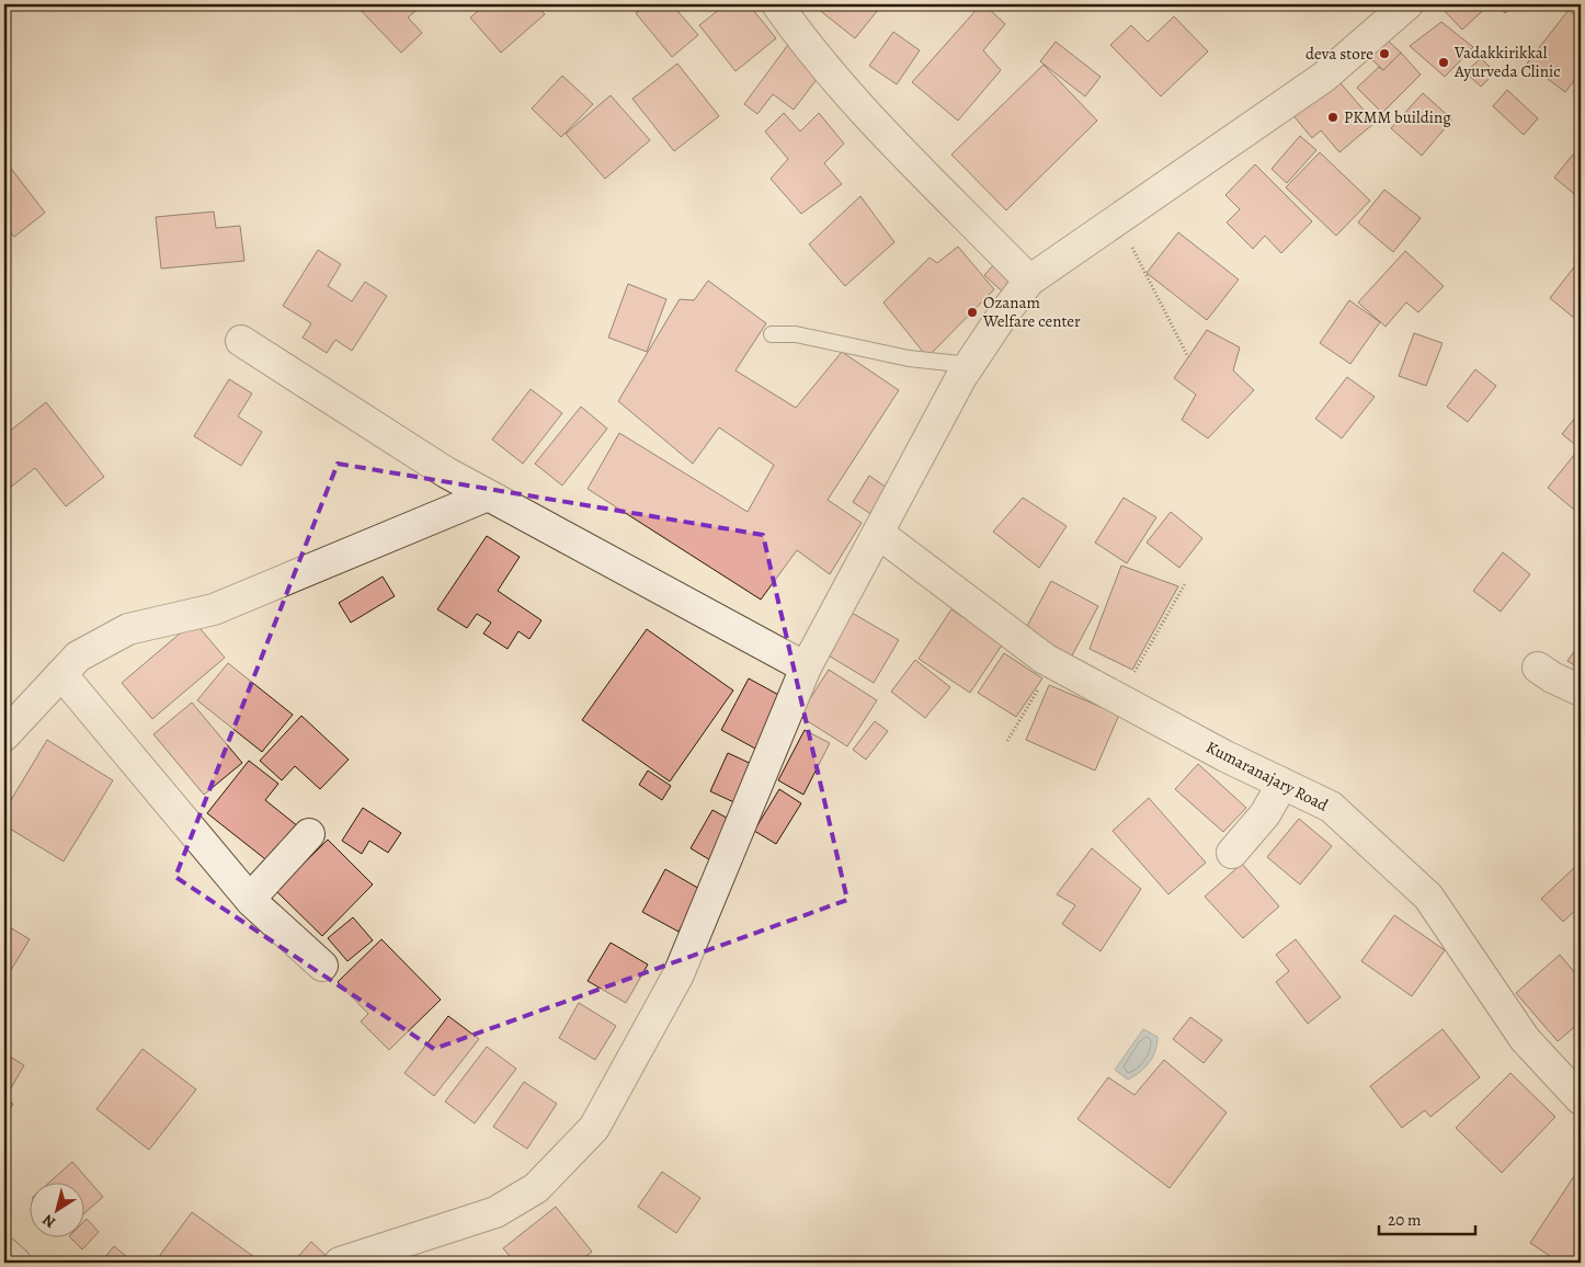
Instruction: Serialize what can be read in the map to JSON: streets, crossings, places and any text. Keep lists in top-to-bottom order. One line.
{"streets":{"street":["Kumaranajary Road"]},"places":["deva store","Vadakkirikkal Ayurveda Clinic","PKMM building","Ozanam Welfare center"],"scale_bar":"20 m","north":"bottom left"}
